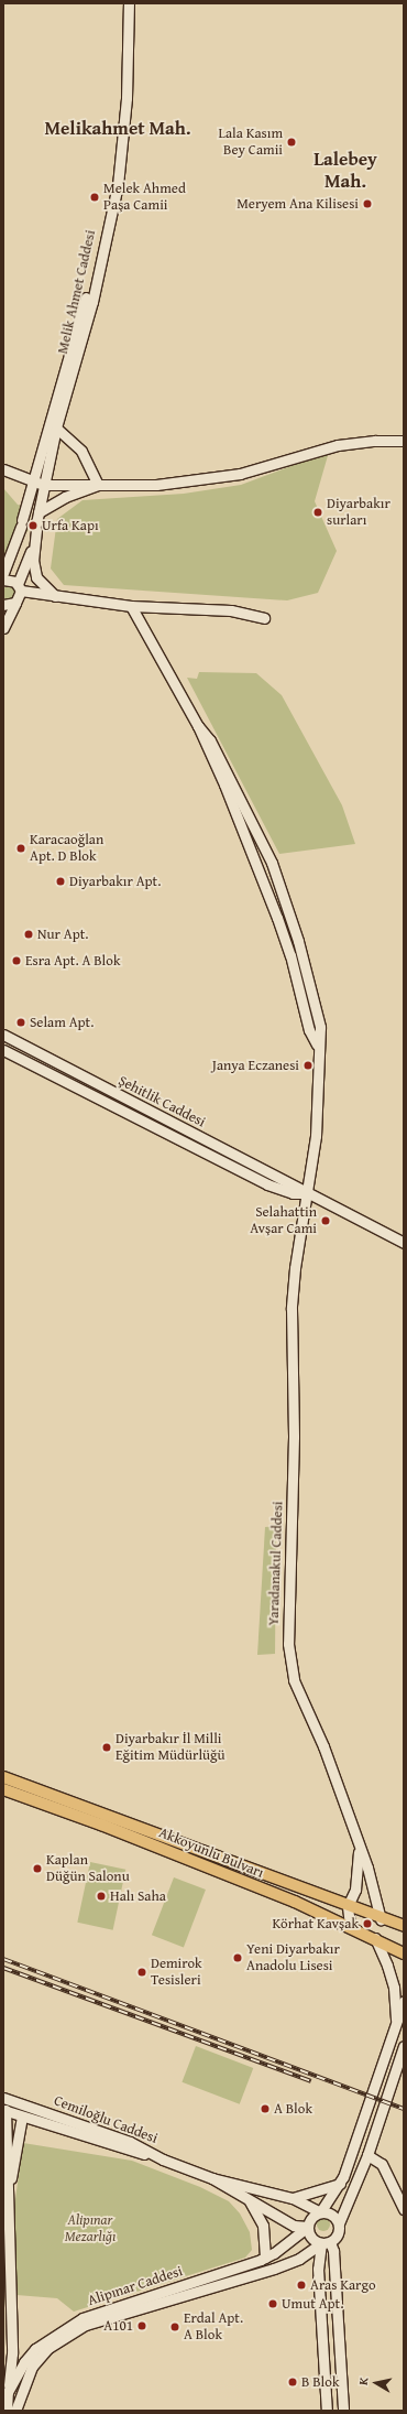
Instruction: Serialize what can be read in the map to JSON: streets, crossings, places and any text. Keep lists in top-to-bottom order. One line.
{"streets":{"main road":["Akkoyunlu Bulvarı"],"street":["Melik Ahmet Caddesi","Şehitlik Caddesi","Yaradanakul Caddesi","Cemiloğlu Caddesi","Alipınar Caddesi"]},"crossings":[["Şehitlik Caddesi","Yaradanakul Caddesi"],["Yaradanakul Caddesi","Akkoyunlu Bulvarı"]],"districts":["Melikahmet Mah.","Lalebey Mah."],"parks":["Alipınar Mezarlığı"],"places":["Lala Kasım Bey Camii","Melek Ahmed Paşa Camii","Meryem Ana Kilisesi","Diyarbakır surları","Urfa Kapı","Karacaoğlan Apt. D Blok","Diyarbakır Apt.","Nur Apt.","Esra Apt. A Blok","Selam Apt.","Janya Eczanesi","Selahattin Avşar Cami","Diyarbakır İl Milli Eğitim Müdürlüğü","Kaplan Düğün Salonu","Halı Saha","Körhat Kavşak","Yeni Diyarbakır Anadolu Lisesi","Demirok Tesisleri","A Blok","Aras Kargo","Umut Apt.","A101","Erdal Apt. A Blok","B Blok"],"north":"left"}
